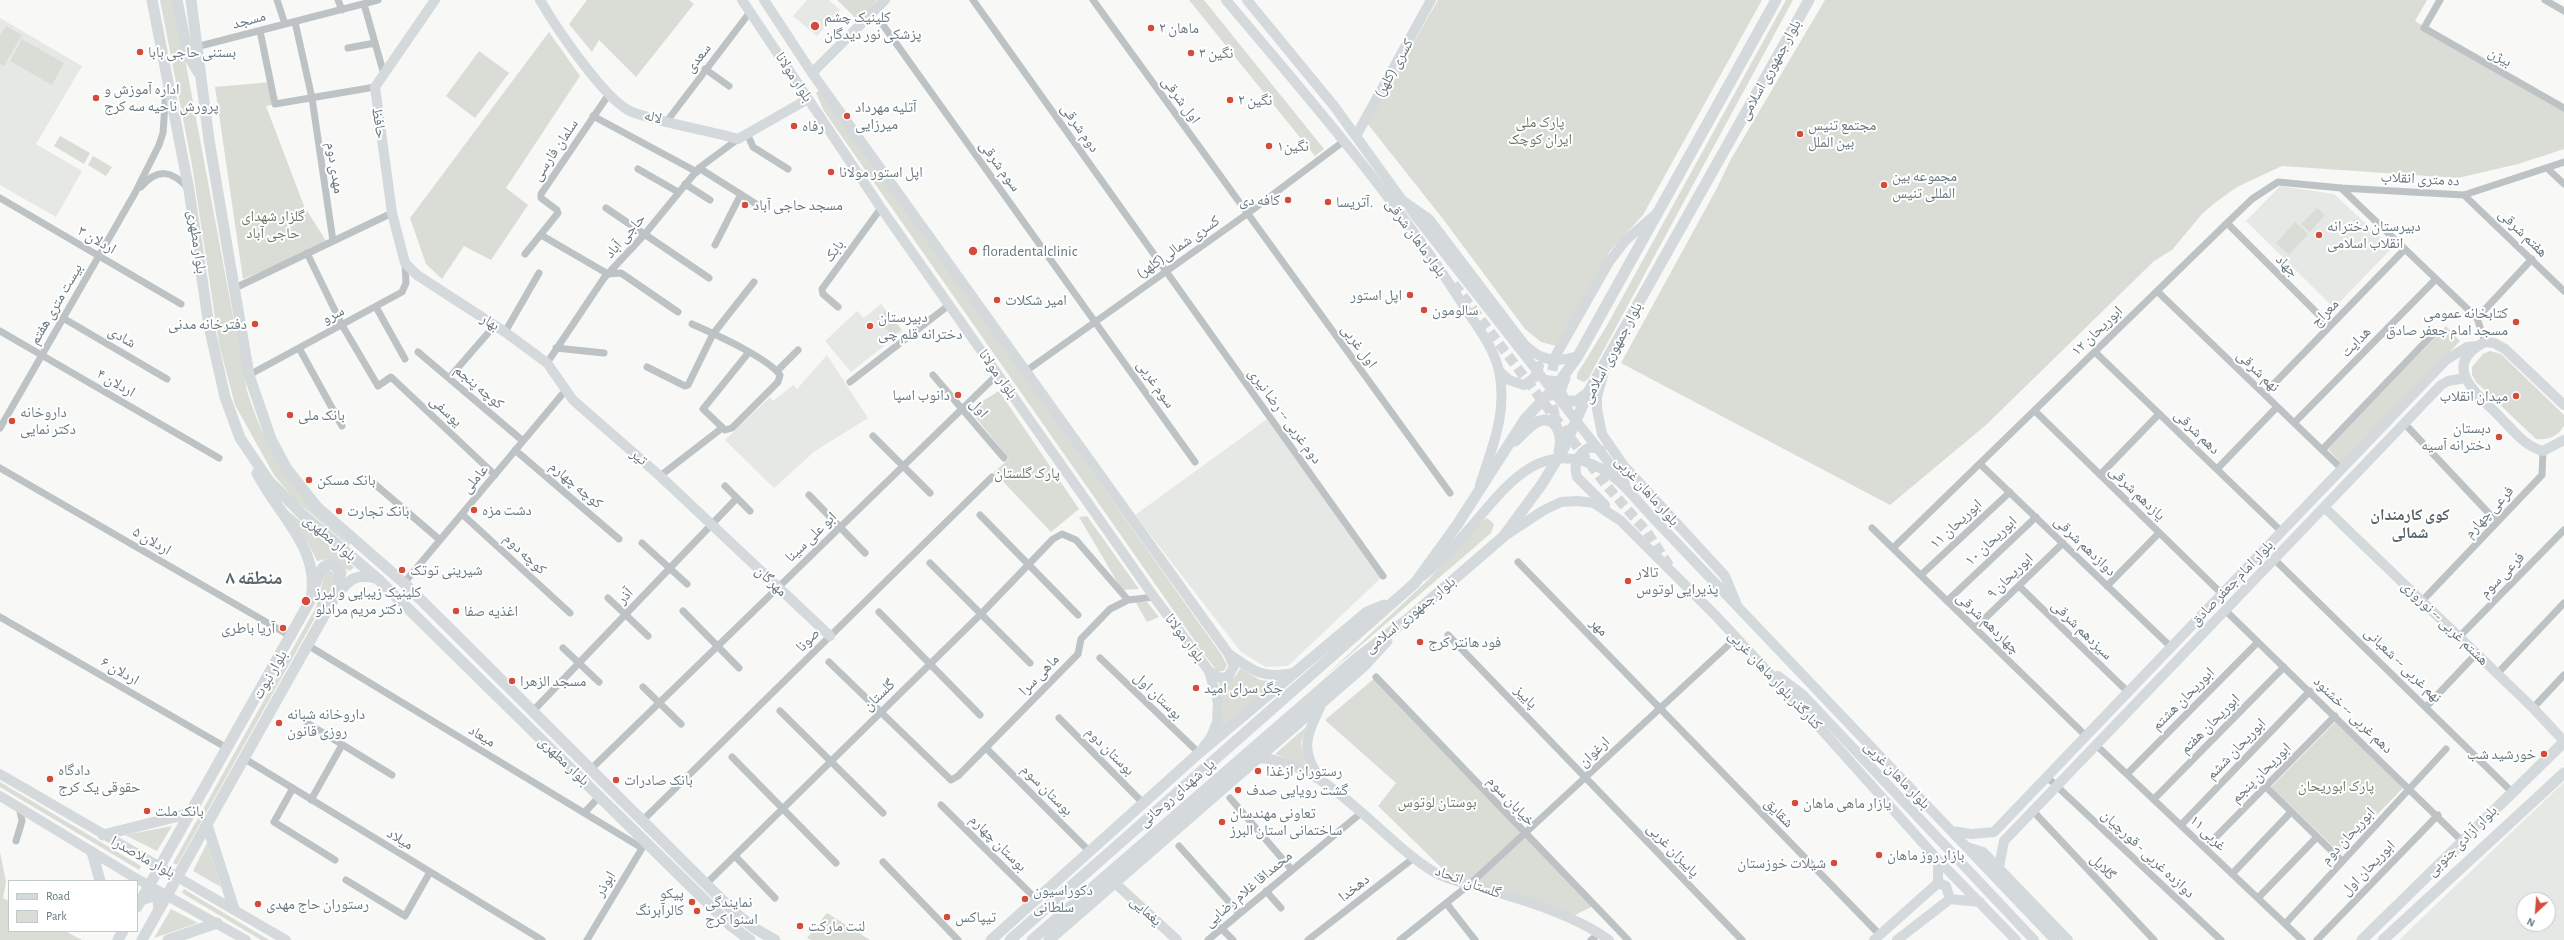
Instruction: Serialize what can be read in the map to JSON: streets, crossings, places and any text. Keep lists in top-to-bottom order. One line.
{"streets":{"main road":["کسری (کلهر)","بلوار جمهوری اسلامی","بلوار مولانا","لاله","حافظ","بلوار ماهان شرقی","بلوار مطهری","بهار","تیر","بلوار ماهان غربی","مهرگان","بلوار امام جعفر صادق","هشتم غربی -- نوروزی","بلوار نبوت","کنارگذر بلوار ماهان غربی","پل شهدای روحانی","بلوار آزادی جنوبی","بلوار ملاصدرا","گلستان اتحاد","یغمایی"],"street":["مسجد","بیژن","سعدی","اول شرقی","دوم شرقی","سلمان فارسی","سوم شرقی","مهدی دوم","ده متری انقلاب","هفتم شرقی","حاجی آباد","اردلان ۳","کسری شمالی(کلهر)","بابک","جهاد","بیست متری هفتم","معراج","سرو","ابوریحان ۱۲","شادی","هدایت","اول غربی","نهم شرقی","اردلان ۴","سوم غربی","کوچه پنجم","اول","یوسفی","دوم غربی -- رضا نیری","دهم شرقی","عاملی","کوچه چهارم","یازدهم شرقی","فرعی چهارم","ابوریحان ۱۱","ابو علی سینا","اردلان ۵","ابوریحان ۱۰","دوازدهم شرقی","کوچه دوم","فرعی سوم","ابوریحان ۹","آذر","چهاردهم شرقی","مهر","سیزدهم شرقی","صونا","نهم غربی -- شعبانی","اردلان ۶","ماهی سرا","گلستان","بوستان اول","پاییز","ابوریحان هشتم","دهم غربی -- خشنود","ابوریحان هفتم","میعاد","ابوریحان ششم","بوستان دوم","ارغوان","ابوریحان پنجم","بوستان سوم","خیابان سوم","شقایق","۱۱ غربی","ابوریحان دوم","میلاد","بوستان چهارم","پاییزان غربی","دوازده غربی - قورچیان","گلایل","ابوریحان اول","ابوذر","دهخدا","محمداقا غلام رضایی"]},"crossings":[["مسجد","مهدی دوم"],["مسجد","بلوار مطهری"],["سعدی","بلوار مولانا"],["سعدی","لاله"],["کسری (کلهر)","بلوار ماهان شرقی"],["بلوار جمهوری اسلامی","بلوار ماهان شرقی"],["بلوار جمهوری اسلامی","بلوار ماهان غربی"],["بلوار جمهوری اسلامی","کنارگذر بلوار ماهان غربی"],["بلوار جمهوری اسلامی","پل شهدای روحانی"],["بلوار مولانا","کسری شمالی(کلهر)"],["بلوار مولانا","بابک"],["بلوار مولانا","ابو علی سینا"],["بلوار مولانا","ماهی سرا"],["بلوار مولانا","بوستان اول"],["اول شرقی","کسری شمالی(کلهر)"],["اول شرقی","اول غربی"],["لاله","سلمان فارسی"],["لاله","حاجی آباد"],["حافظ","سرو"],["حافظ","بهار"],["دوم شرقی","کسری شمالی(کلهر)"],["دوم شرقی","دوم غربی -- رضا نیری"],["سوم شرقی","کسری شمالی(کلهر)"],["سوم شرقی","سوم غربی"],["ده متری انقلاب","هفتم شرقی"],["ده متری انقلاب","ابوریحان ۱۲"],["حاجی آباد","بهار"],["بلوار ماهان شرقی","کسری شمالی(کلهر)"],["اردلان ۳","بیست متری هفتم"],["بلوار مطهری","سرو"],["بلوار مطهری","عاملی"],["بلوار مطهری","ابو علی سینا"],["بلوار مطهری","آذر"],["بلوار مطهری","صونا"],["بلوار مطهری","بلوار نبوت"],["بلوار مطهری","گلستان"],["بلوار مطهری","میعاد"],["بلوار مطهری","ابوذر"],["کسری شمالی(کلهر)","اول غربی"],["کسری شمالی(کلهر)","سوم غربی"],["کسری شمالی(کلهر)","دوم غربی -- رضا نیری"],["جهاد","معراج"],["جهاد","ابوریحان ۱۲"],["بیست متری هفتم","شادی"],["بیست متری هفتم","اردلان ۴"],["معراج","نهم شرقی"],["سرو","بهار"],["سرو","یوسفی"],["بهار","تیر"],["بهار","عاملی"],["ابوریحان ۱۲","نهم شرقی"],["ابوریحان ۱۲","دهم شرقی"],["ابوریحان ۱۲","یازدهم شرقی"],["ابوریحان ۱۲","دوازدهم شرقی"],["ابوریحان ۱۲","چهاردهم شرقی"],["هدایت","نهم شرقی"],["نهم شرقی","بلوار امام جعفر صادق"],["کوچه پنجم","عاملی"],["اول","ابو علی سینا"],["یوسفی","عاملی"],["دهم شرقی","بلوار امام جعفر صادق"],["تیر","عاملی"],["تیر","مهرگان"],["تیر","آذر"],["عاملی","کوچه چهارم"],["عاملی","کوچه دوم"],["بلوار ماهان غربی","بلوار امام جعفر صادق"],["بلوار ماهان غربی","کنارگذر بلوار ماهان غربی"],["یازدهم شرقی","بلوار امام جعفر صادق"],["فرعی چهارم","هشتم غربی -- نوروزی"],["ابوریحان ۱۱","دوازدهم شرقی"],["ابوریحان ۱۱","چهاردهم شرقی"],["ابو علی سینا","مهرگان"],["اردلان ۵","بلوار نبوت"],["ابوریحان ۱۰","دوازدهم شرقی"],["ابوریحان ۱۰","چهاردهم شرقی"],["دوازدهم شرقی","ابوریحان ۹"],["دوازدهم شرقی","بلوار امام جعفر صادق"],["فرعی سوم","هشتم غربی -- نوروزی"],["ابوریحان ۹","چهاردهم شرقی"],["ابوریحان ۹","سیزدهم شرقی"],["مهرگان","آذر"],["مهرگان","صونا"],["بلوار امام جعفر صادق","چهاردهم شرقی"],["بلوار امام جعفر صادق","هشتم غربی -- نوروزی"],["بلوار امام جعفر صادق","سیزدهم شرقی"],["بلوار امام جعفر صادق","نهم غربی -- شعبانی"],["بلوار امام جعفر صادق","دهم غربی -- خشنود"],["بلوار امام جعفر صادق","۱۱ غربی"],["بلوار امام جعفر صادق","دوازده غربی - قورچیان"],["بلوار امام جعفر صادق","گلایل"],["هشتم غربی -- نوروزی","بلوار آزادی جنوبی"],["مهر","ارغوان"],["مهر","شقایق"],["نهم غربی -- شعبانی","بلوار آزادی جنوبی"],["اردلان ۶","بلوار نبوت"],["بلوار نبوت","میعاد"],["بلوار نبوت","میلاد"],["بلوار نبوت","بلوار ملاصدرا"],["ماهی سرا","گلستان"],["ماهی سرا","بوستان سوم"],["کنارگذر بلوار ماهان غربی","ارغوان"],["پاییز","ارغوان"],["پاییز","پاییزان غربی"],["ابوریحان هشتم","دهم غربی -- خشنود"],["ابوریحان هشتم","۱۱ غربی"],["دهم غربی -- خشنود","ابوریحان هفتم"],["دهم غربی -- خشنود","ابوریحان ششم"],["دهم غربی -- خشنود","ابوریحان پنجم"],["دهم غربی -- خشنود","ابوریحان دوم"],["دهم غربی -- خشنود","بلوار آزادی جنوبی"],["دهم غربی -- خشنود","ابوریحان اول"],["ابوریحان هفتم","۱۱ غربی"],["میعاد","ابوذر"],["ابوریحان ششم","۱۱ غربی"],["ارغوان","خیابان سوم"],["ارغوان","شقایق"],["ارغوان","پاییزان غربی"],["ارغوان","گلستان اتحاد"],["ابوریحان پنجم","۱۱ غربی"],["۱۱ غربی","ابوریحان دوم"],["گلستان اتحاد","دهخدا"],["گلستان اتحاد","محمداقا غلام رضایی"]],"districts":["کوی کارمندان شمالی","منطقه ۸"],"parks":["پارک ملی ایران کوچک","گلزار شهدای حاجی آباد","پارک گلستان","پارک ابوریحان","بوستان لوتوس"],"places":["کلینیک چشم پزشکی نور دیدگان","ماهان ۲","بستنی حاجی بابا","نگین ۳","اداره آموزش و پرورش ناحیه سه کرج","نگین ۲","آتلیه مهرداد میرزایی","رفاه","مجتمع تنیس بین الملل","نگین۱","اپل استور مولانا","مجموعه بین المللی تنیس","کافه دی","آتریسا.","مسجد حاجی آباد","دبیرستان دخترانه انقلاب اسلامی","floradentalclinic","اپل استور","امیر شکلات","سالومون","کتابخانه عمومی مسجد امام جعفر صادق","دفترخانه مدنی","دبیرستان دخترانه قلم چی","دانوب اسپا","میدان انقلاب","بانک ملی","داروخانه دکتر نمایی","دبستان دخترانه آسیه","بانک مسکن","دشت مزه","بانک تجارت","شیرینی توتک","تالار پذیرایی لوتوس","کلینیک زیبایی و لیرز دکتر مریم مرادلو","اغذیه صفا","آریا باطری","فود هانتر کرج","مسجد الزهرا","جگر سرای امید","داروخانه شبانه روزی قانون","خورشید شب","رستوران ازغذا","دادگاه حقوقی یک کرج","بانک صادرات","گشت رویایی صدف","یازار ماهی ماهان","بانک ملت","تعاونی مهندسان ساختمانی استان البرز","بازار روز ماهان","شیلات خوزستان","دکوراسیون سلطانی","پیکو کالرآبرنگ","رستوران حاج مهدی","نمایندگی اسنوا کرج","تیپاکس","لنت مارکت"],"legend":["Road","Park"],"north":"bottom left"}
